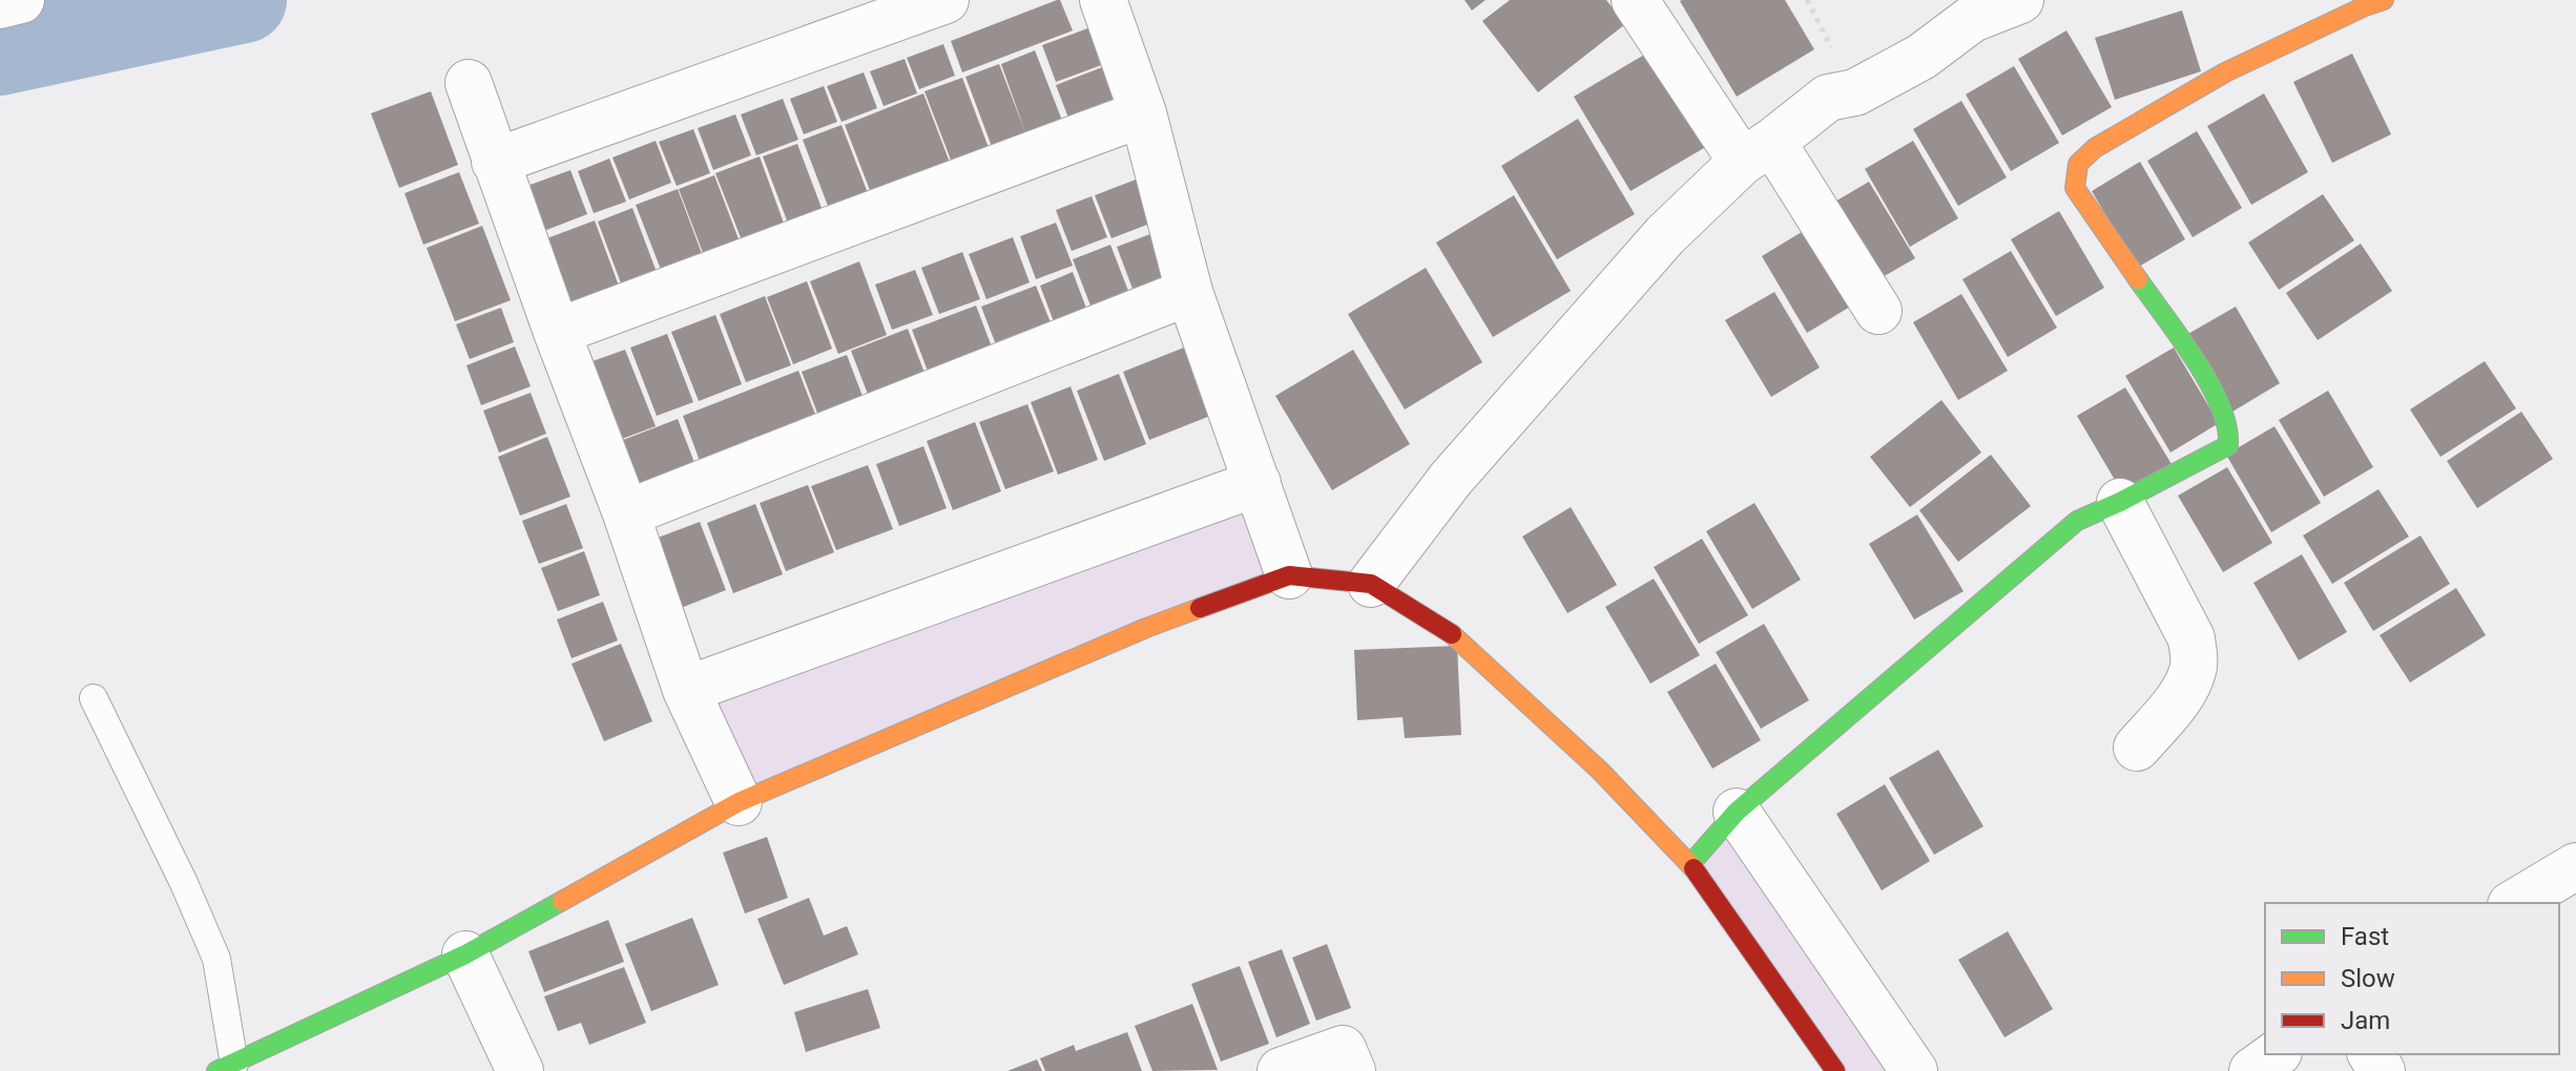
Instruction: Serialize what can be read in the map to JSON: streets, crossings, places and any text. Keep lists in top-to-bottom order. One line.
{"legend":["Fast","Slow","Jam"]}
